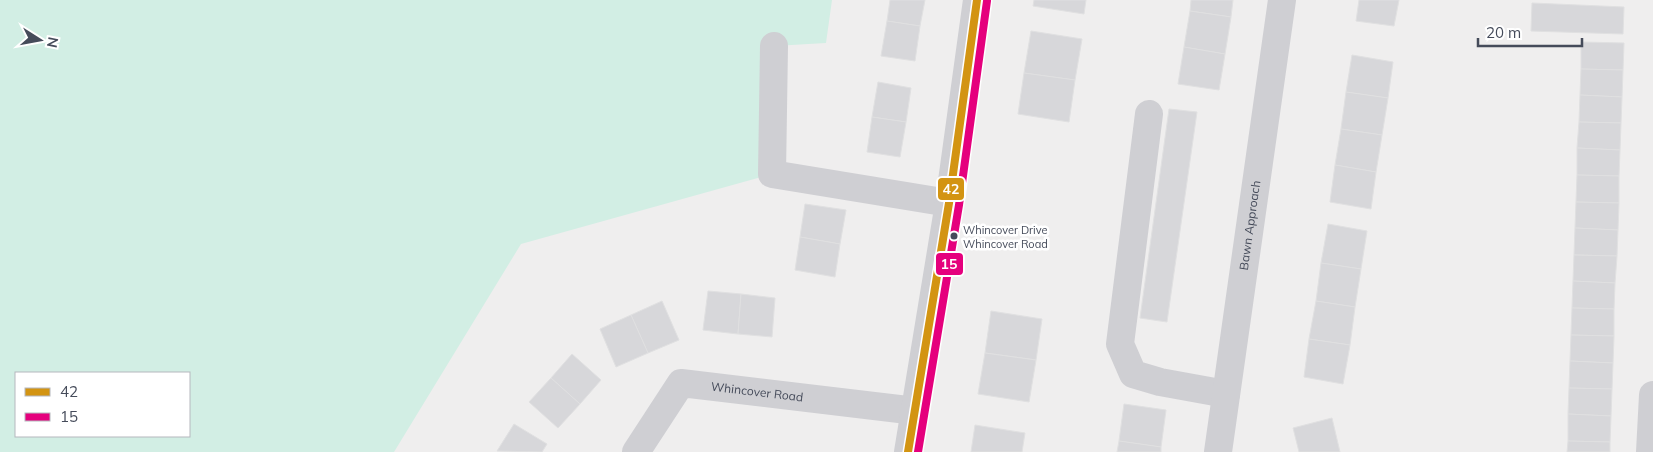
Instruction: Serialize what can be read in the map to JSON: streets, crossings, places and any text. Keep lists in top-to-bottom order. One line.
{"streets":{"street":["Bawn Approach","Whincover Road"]},"places":["Whincover Drive Whincover Road"],"lines":["transit line 42","transit line 15"],"legend":["42","15"],"scale_bar":"20 m","north":"right"}
